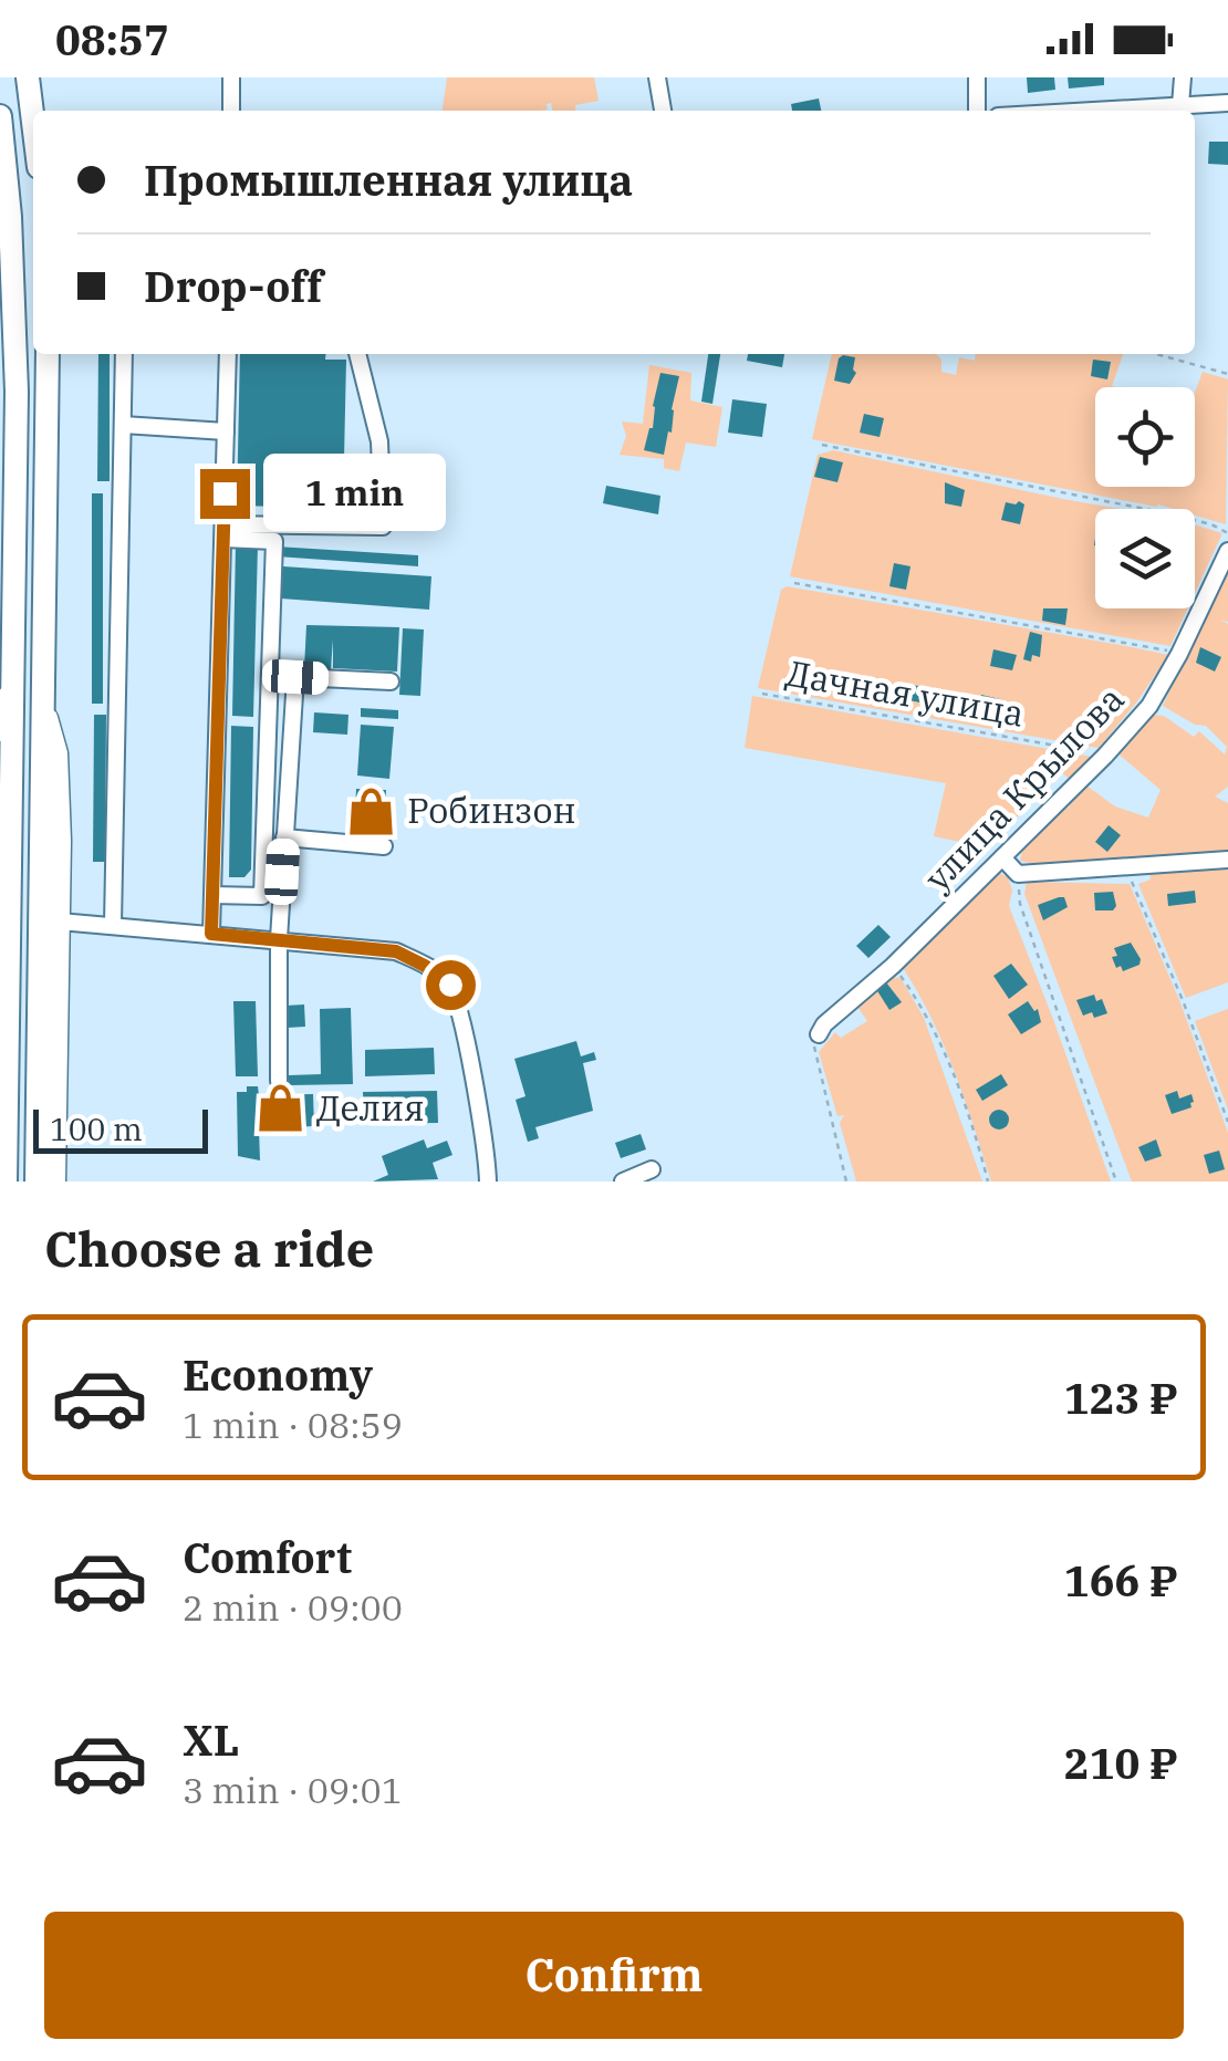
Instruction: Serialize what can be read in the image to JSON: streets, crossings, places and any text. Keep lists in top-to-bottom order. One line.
{"streets":{"street":["улица Крылова"],"path":["Дачная улица"]},"crossings":[["Дачная улица","улица Крылова"]],"places":{"shop":["Робинзон","Делия"]},"scale_bar":"100 m","page":{"status":"08:57","banner":["Промышленная улица","Drop-off"],"bubble":"1 min","scale":"100 m","heading":"Choose a ride","list":[{"name":"Economy","note":"1 min · 08:59","value":"123 ₽"},{"name":"Comfort","note":"2 min · 09:00","value":"166 ₽"},{"name":"XL","note":"3 min · 09:01","value":"210 ₽"}],"buttons":"Confirm"}}
